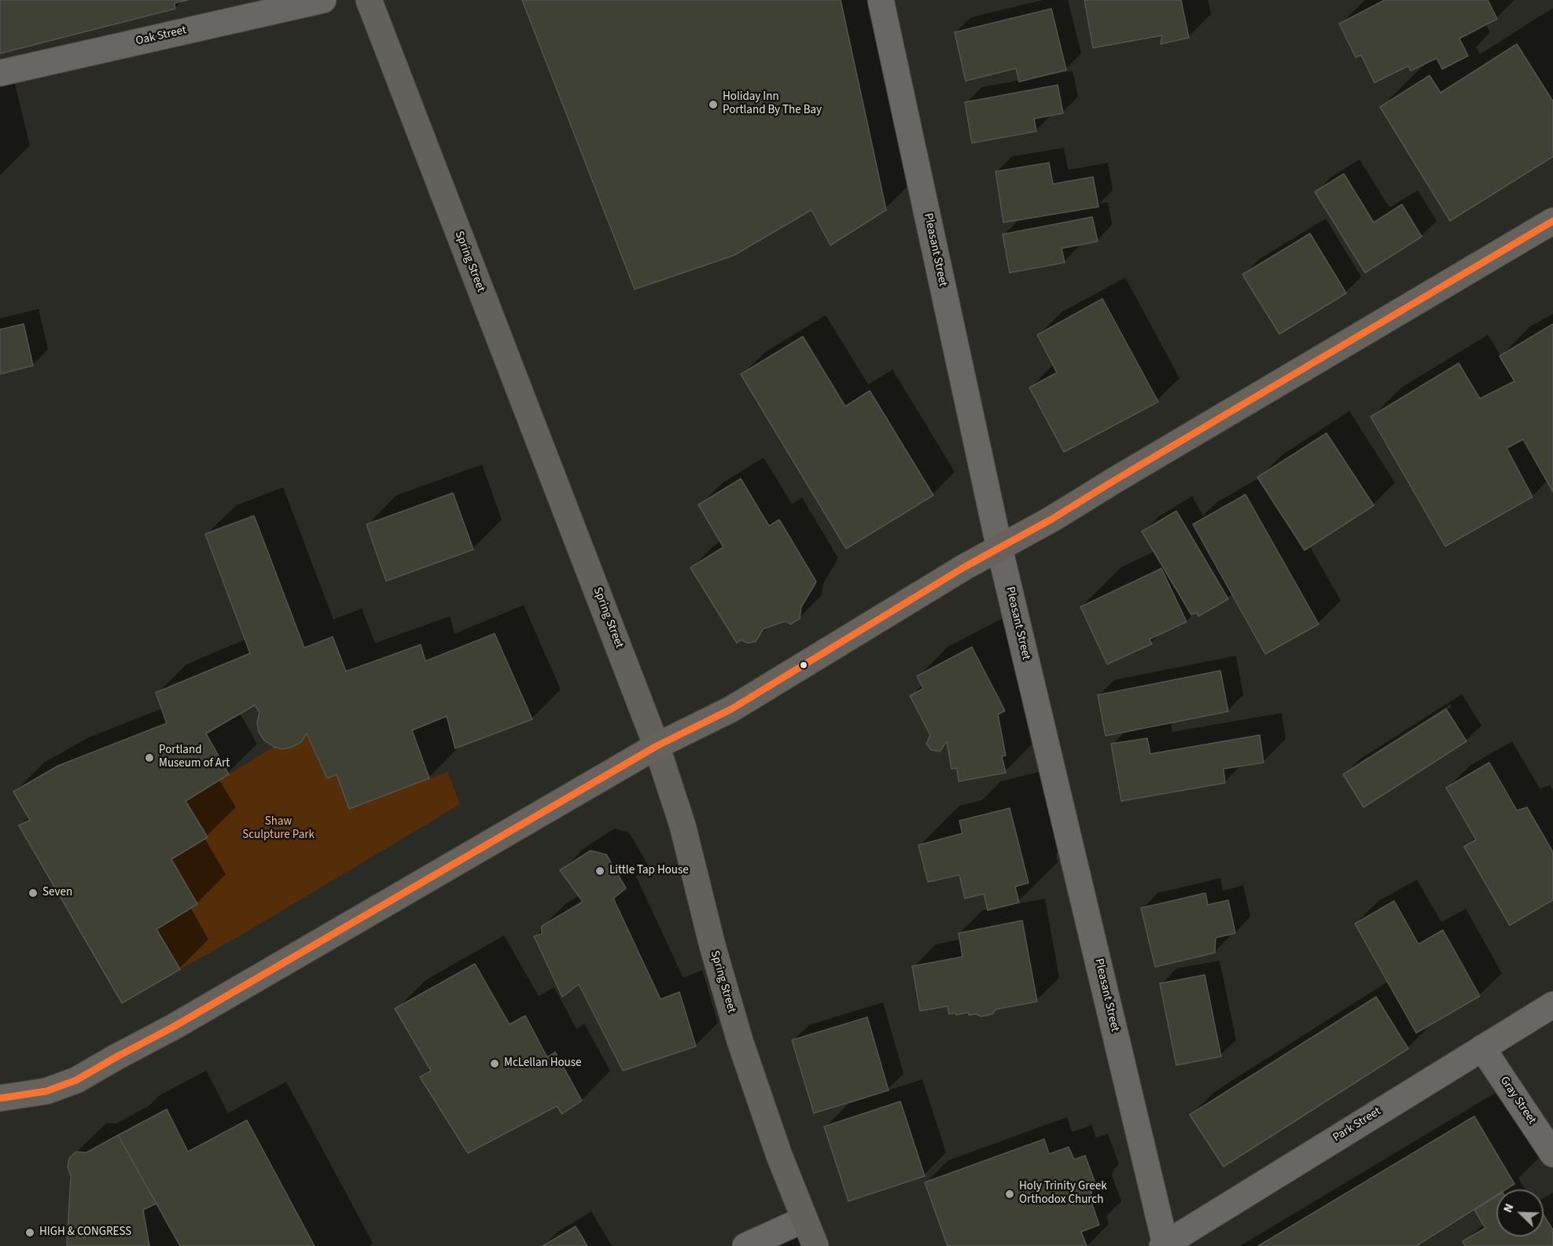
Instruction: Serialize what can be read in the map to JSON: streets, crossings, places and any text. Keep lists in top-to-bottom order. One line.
{"streets":{"street":["Oak Street","Pleasant Street","Spring Street","Gray Street","Park Street"]},"crossings":[["Pleasant Street","Park Street"],["Gray Street","Park Street"]],"parks":["Shaw Sculpture Park"],"places":["Holiday Inn Portland By The Bay","Portland Museum of Art","Little Tap House","Seven","McLellan House","Holy Trinity Greek Orthodox Church","HIGH & CONGRESS"],"north":"top left"}
